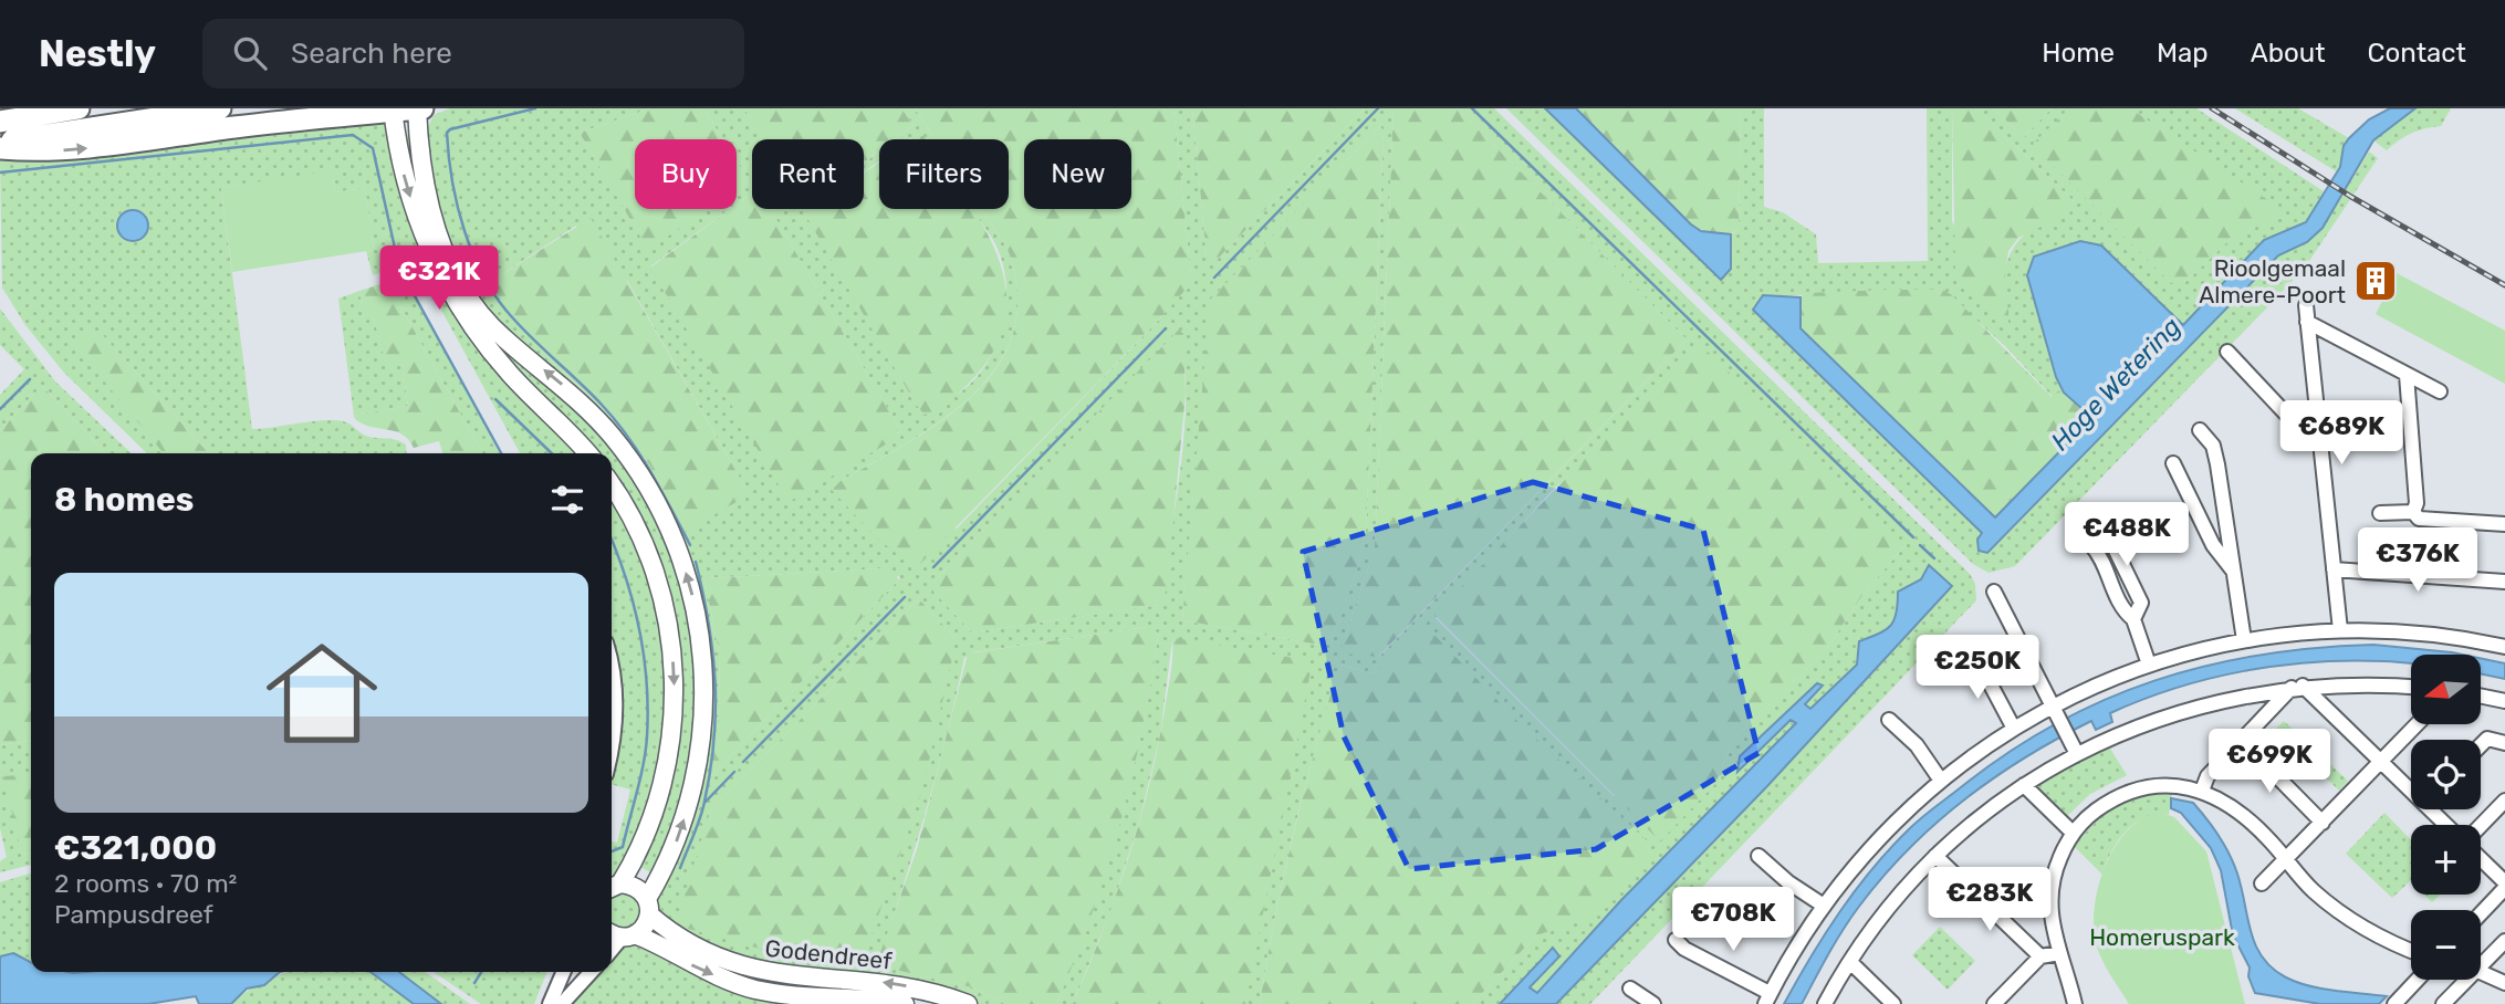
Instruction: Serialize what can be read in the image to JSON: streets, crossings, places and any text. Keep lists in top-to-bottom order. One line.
{"streets":{"main road":["Godendreef"]},"water":["Hoge Wetering"],"parks":["Homeruspark"],"places":{"building":["Rioolgemaal Almere-Poort"]},"north":"left","page":{"header":"Nestly","search":"Search here","nav":["Home","Map","About","Contact"],"chip":["Buy","Rent","Filters","New"],"price":["€321K","€689K","€488K","€376K","€250K","€699K","€283K","€708K"],"heading":"8 homes","list":[{"name":"€321,000","note":"2 rooms · 70 m² · Pampusdreef"}],"map_buttons":["+","−"]}}
